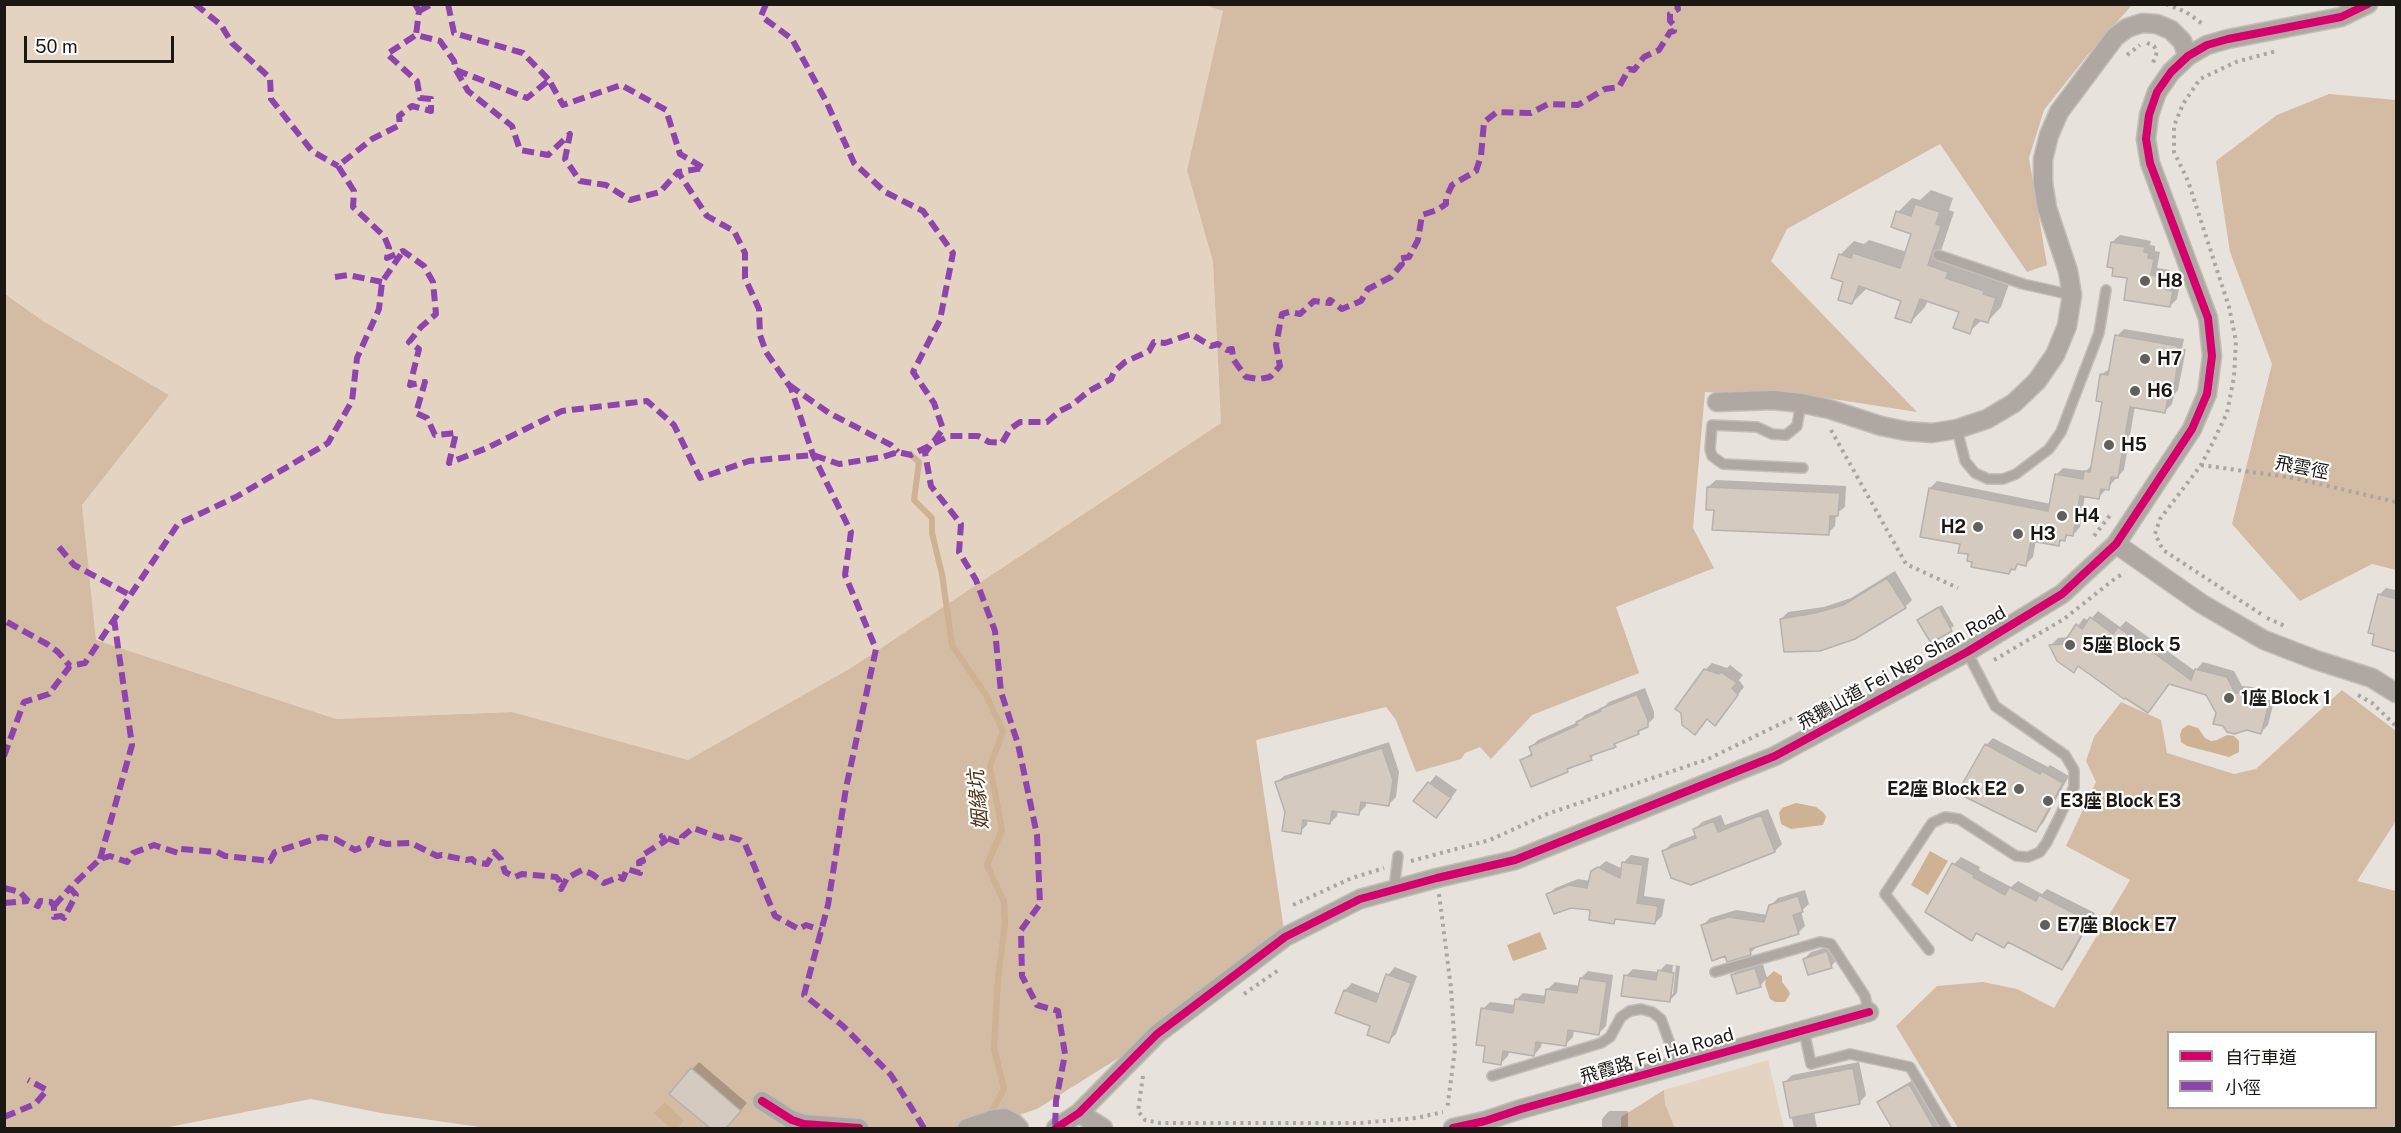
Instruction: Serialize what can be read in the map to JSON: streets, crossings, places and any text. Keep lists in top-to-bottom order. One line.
{"streets":{"street":["飛鵝山道 Fei Ngo Shan Road","飛霞路 Fei Ha Road"],"path":["飛雲徑"]},"water":["姻緣坑"],"places":["H8","H7","H6","H5","H4","H2","H3","5座 Block 5","1座 Block 1","E2座 Block E2","E3座 Block E3","E7座 Block E7"],"legend":["自行車道","小徑"],"scale_bar":"50 m"}
